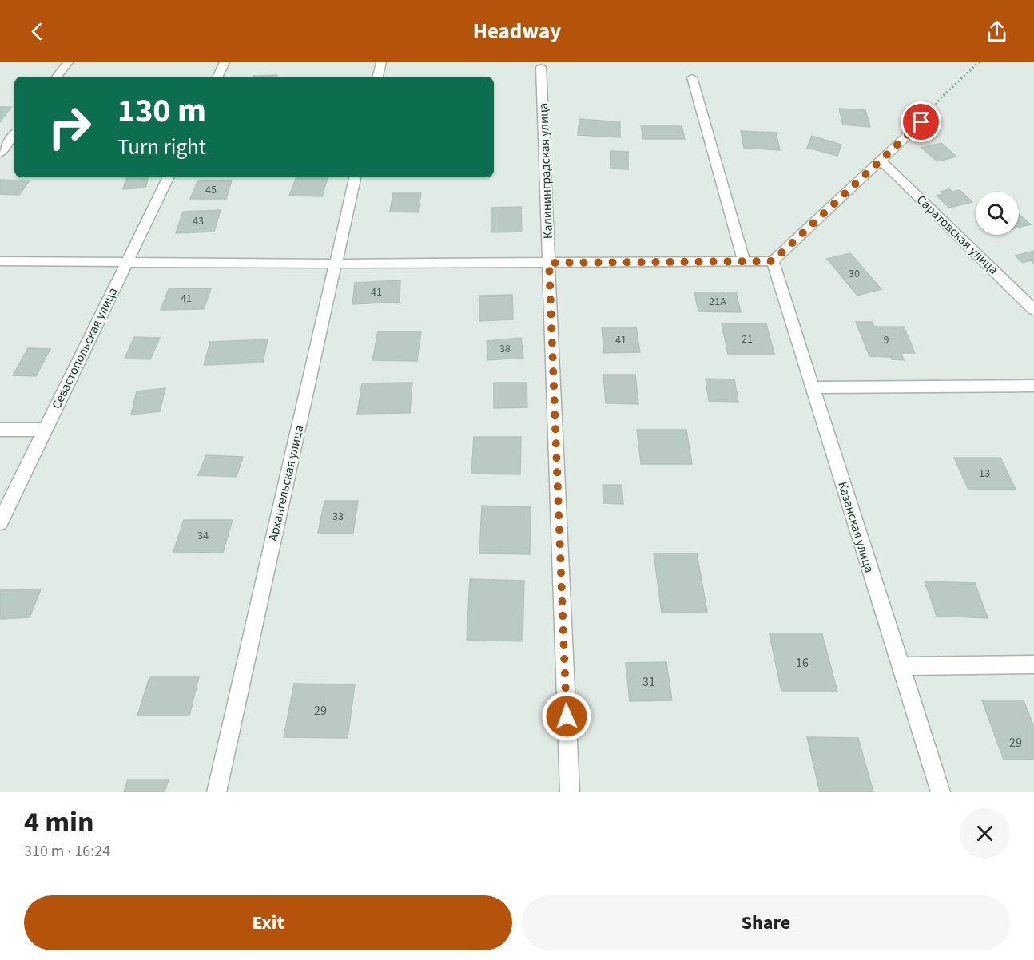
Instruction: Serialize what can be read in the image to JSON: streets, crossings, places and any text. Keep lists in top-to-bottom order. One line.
{"streets":{"street":["Калининградская улица","Саратовская улица","Севастопольская улица","Архангельская улица","Казанская улица"]},"house_numbers":["45","43","30","41","41","21А","21","41","9","38","13","33","34","16","31","29","29"],"page":{"header":"Headway","turn":["130 m","Turn right"],"heading":["4 min","310 m · 16:24"],"buttons":["Exit","Share"]}}
